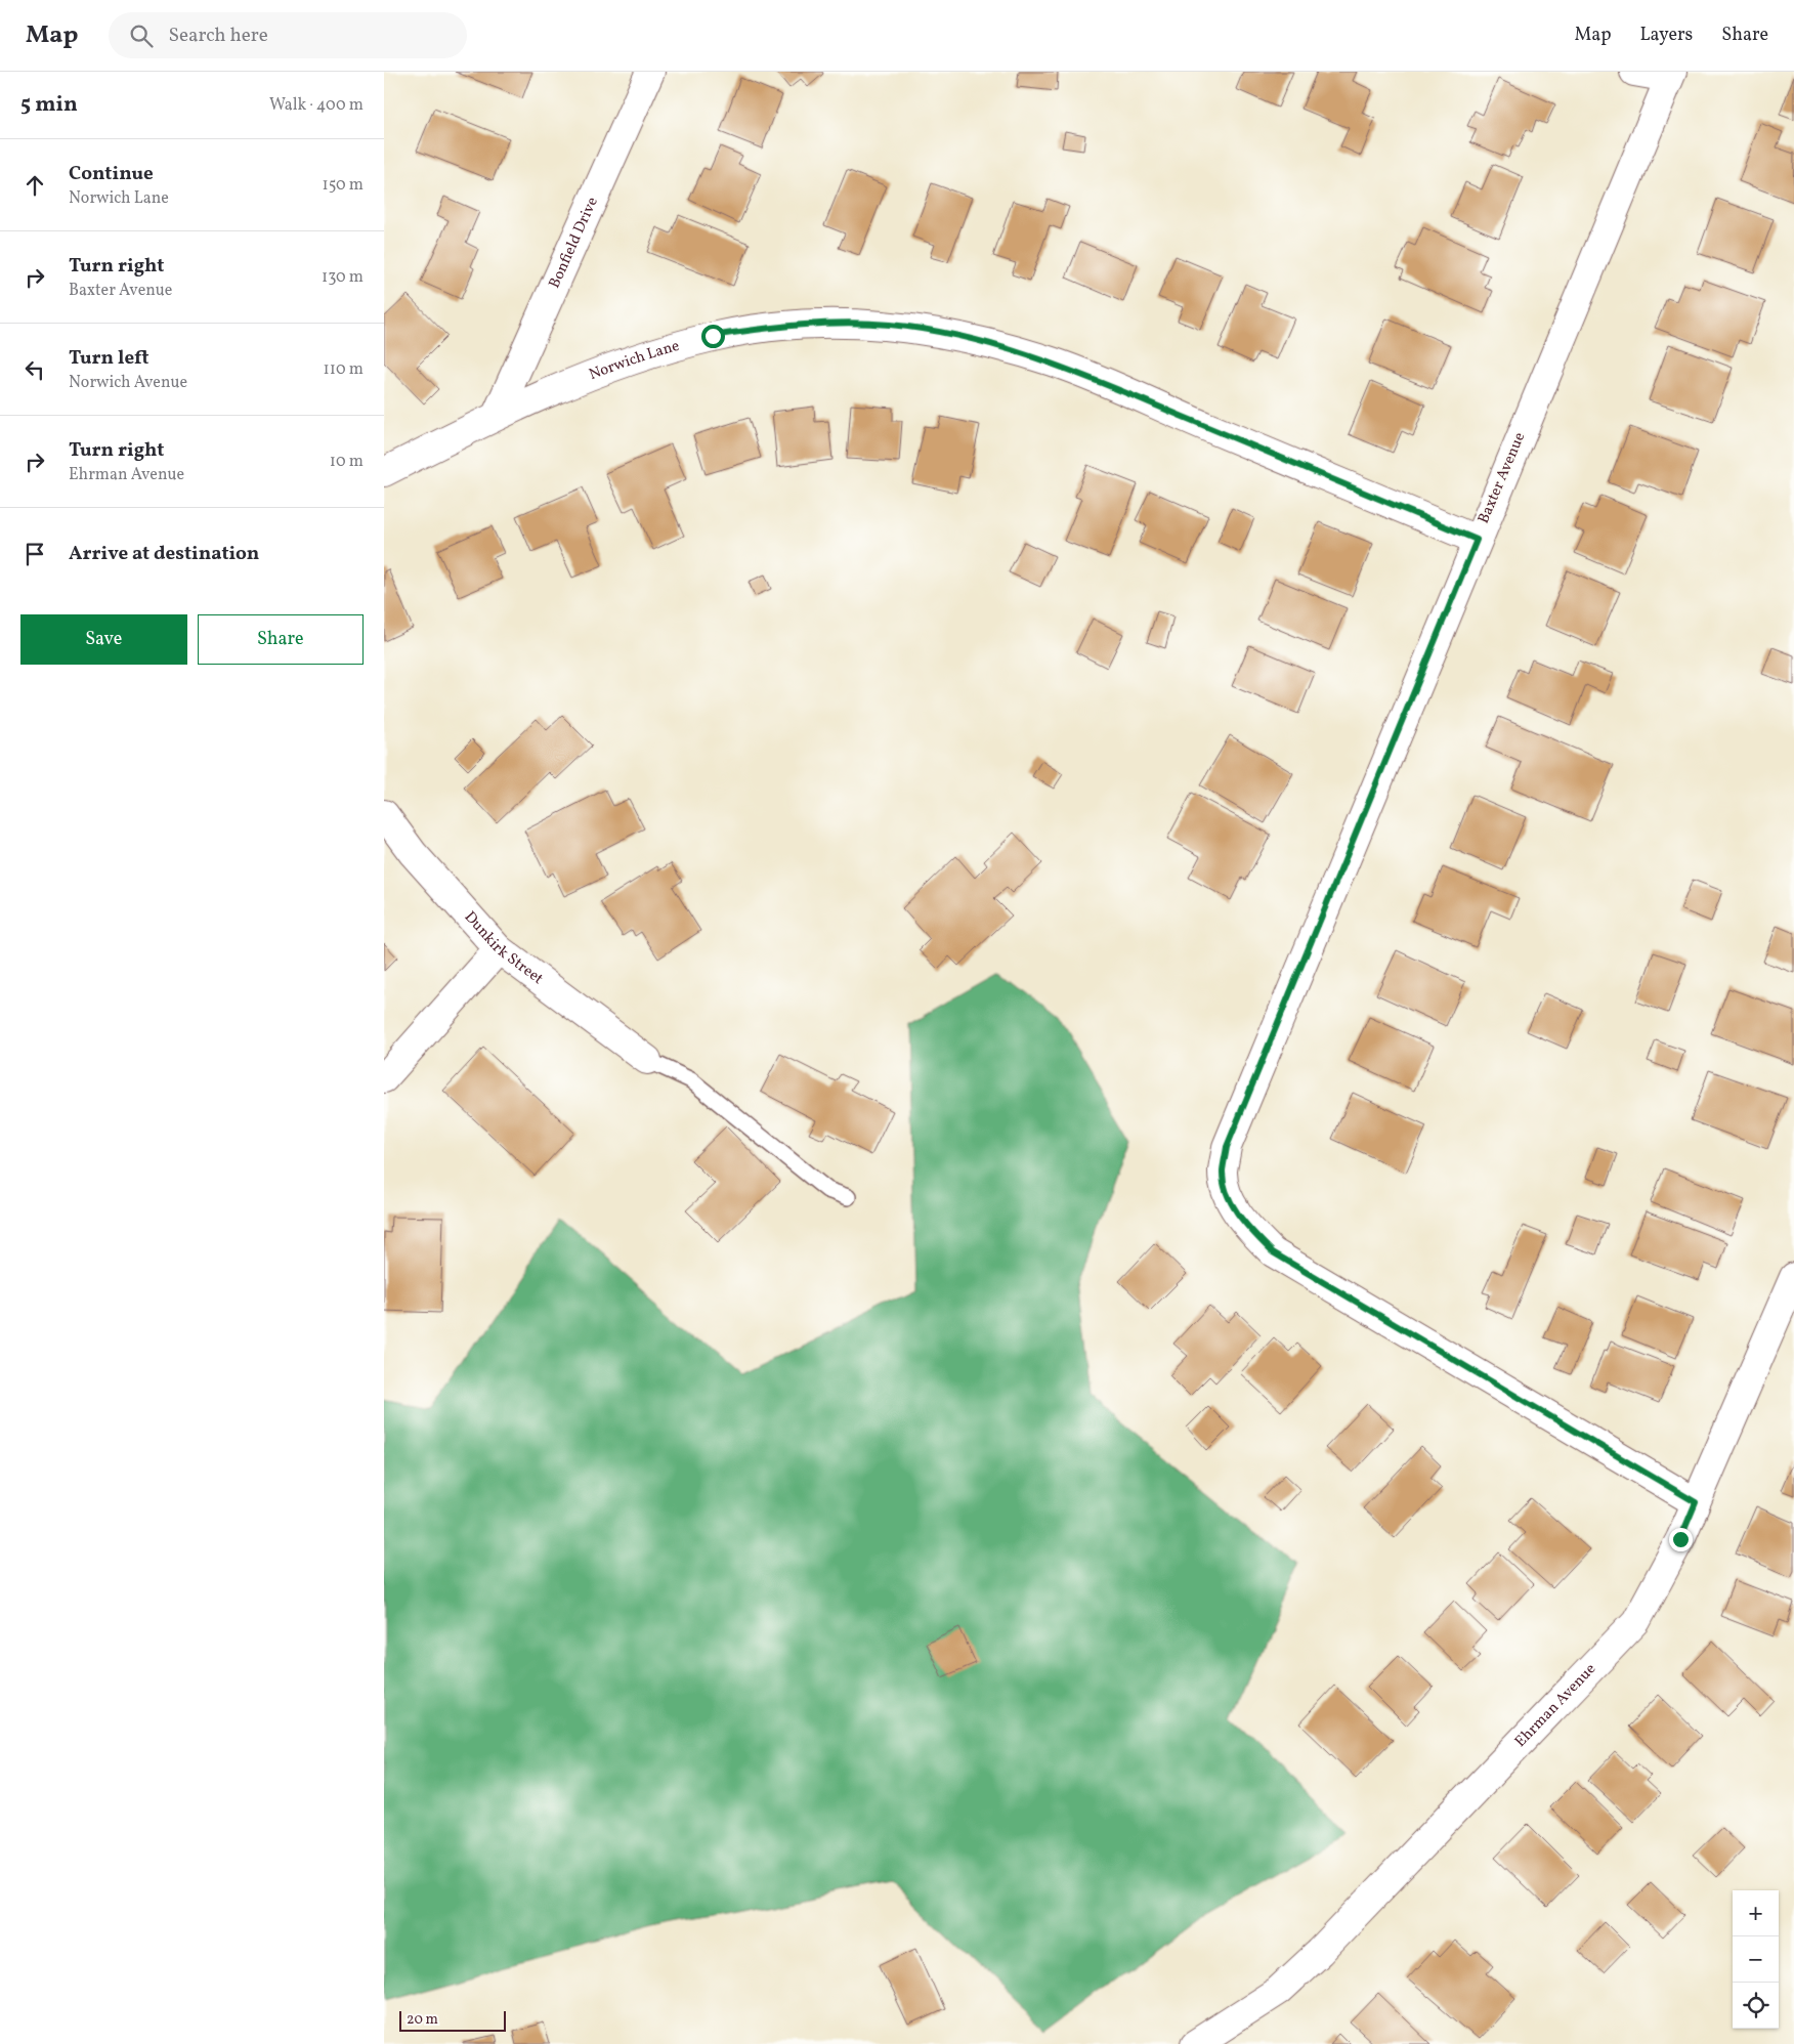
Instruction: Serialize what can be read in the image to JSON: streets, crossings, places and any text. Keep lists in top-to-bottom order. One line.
{"streets":{"street":["Bonfield Drive","Norwich Lane","Baxter Avenue","Dunkirk Street","Ehrman Avenue"]},"crossings":[["Bonfield Drive","Norwich Lane"],["Norwich Lane","Baxter Avenue"],["Baxter Avenue","Ehrman Avenue"]],"scale_bar":"20 m","page":{"header":"Map","search":"Search here","nav":["Map","Layers","Share"],"heading":["5 min","Walk · 400 m"],"list":[["Continue","Norwich Lane","150 m"],["Turn right","Baxter Avenue","130 m"],["Turn left","Norwich Avenue","110 m"],["Turn right","Ehrman Avenue","10 m"],"Arrive at destination"],"buttons":["Save","Share"],"map_buttons":["+","−"],"scale":"20 m"}}
